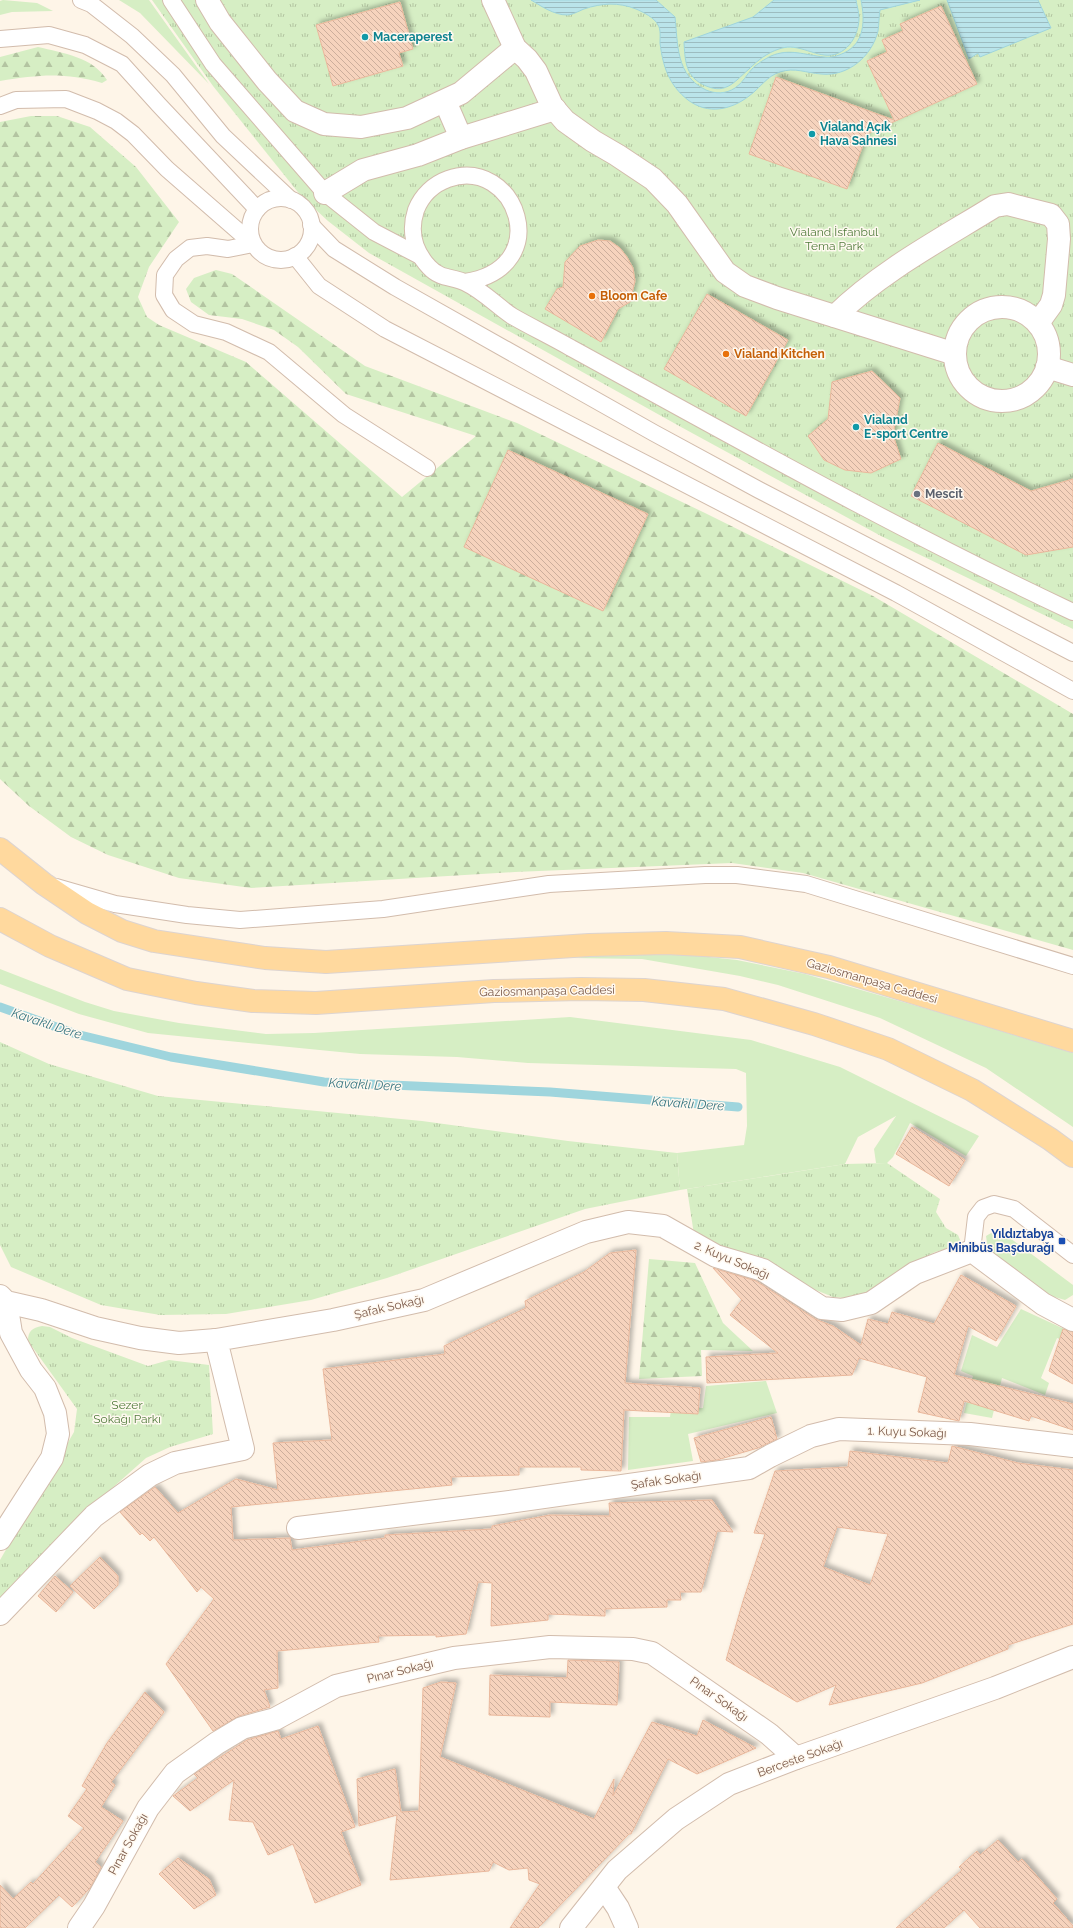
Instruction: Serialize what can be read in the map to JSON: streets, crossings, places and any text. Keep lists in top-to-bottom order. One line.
{"streets":{"main road":["Gaziosmanpaşa Caddesi"],"street":["2. Kuyu Sokağı","Şafak Sokağı","1. Kuyu Sokağı","Pınar Sokağı","Berceste Sokağı"]},"crossings":[["2. Kuyu Sokağı","Şafak Sokağı"],["Şafak Sokağı","1. Kuyu Sokağı"],["Pınar Sokağı","Berceste Sokağı"]],"water":["Kavaklı Dere"],"parks":["Vialand İsfanbul Tema Park","Sezer Sokağı Parkı"],"places":{"other":["Maceraperest","Vialand Açık Hava Sahnesi","Bloom Cafe","Vialand Kitchen","Vialand E-sport Centre","Mescit"],"transit":["Yıldıztabya Minibüs Başdurağı"]}}
